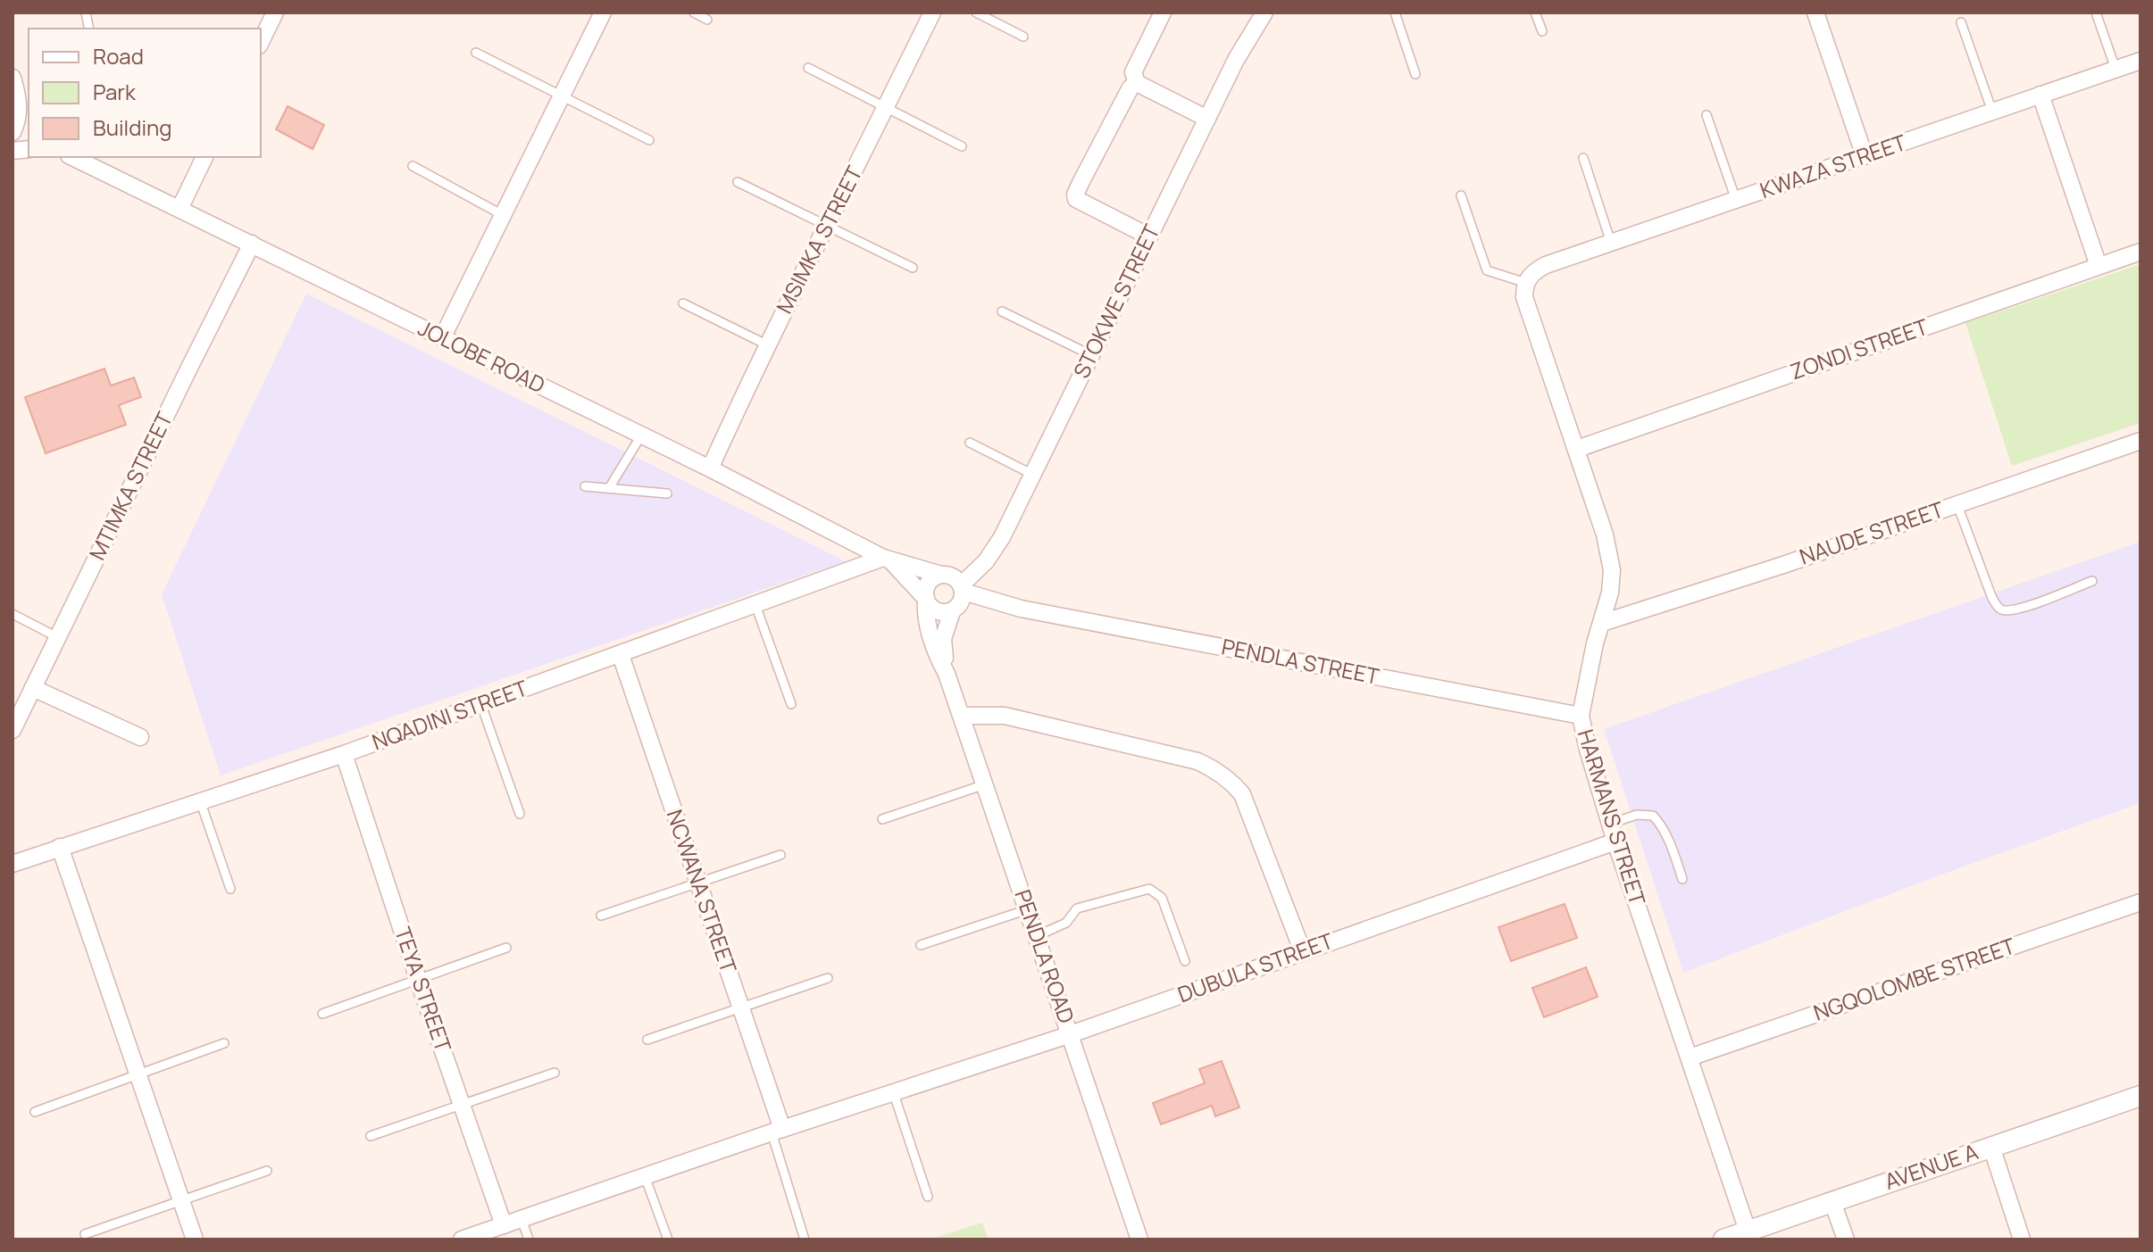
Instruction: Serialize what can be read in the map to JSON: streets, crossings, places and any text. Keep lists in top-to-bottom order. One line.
{"streets":{"street":["KWAZA STREET","MSIMKA STREET","STOKWE STREET","ZONDI STREET","JOLOBE ROAD","MTIMKA STREET","NAUDE STREET","PENDLA STREET","NQADINI STREET","HARMANS STREET","NCWANA STREET","PENDLA ROAD","DUBULA STREET","NGQOLOMBE STREET","TEYA STREET","AVENUE A"]},"crossings":[["KWAZA STREET","HARMANS STREET"],["MSIMKA STREET","JOLOBE ROAD"],["STOKWE STREET","JOLOBE ROAD"],["STOKWE STREET","PENDLA STREET"],["STOKWE STREET","PENDLA ROAD"],["ZONDI STREET","HARMANS STREET"],["JOLOBE ROAD","MTIMKA STREET"],["JOLOBE ROAD","PENDLA STREET"],["JOLOBE ROAD","NQADINI STREET"],["JOLOBE ROAD","PENDLA ROAD"],["NAUDE STREET","HARMANS STREET"],["PENDLA STREET","HARMANS STREET"],["PENDLA STREET","PENDLA ROAD"],["NQADINI STREET","NCWANA STREET"],["NQADINI STREET","TEYA STREET"],["HARMANS STREET","DUBULA STREET"],["HARMANS STREET","NGQOLOMBE STREET"],["HARMANS STREET","AVENUE A"],["NCWANA STREET","DUBULA STREET"],["PENDLA ROAD","DUBULA STREET"],["DUBULA STREET","TEYA STREET"]],"legend":["Road","Park","Building"]}
